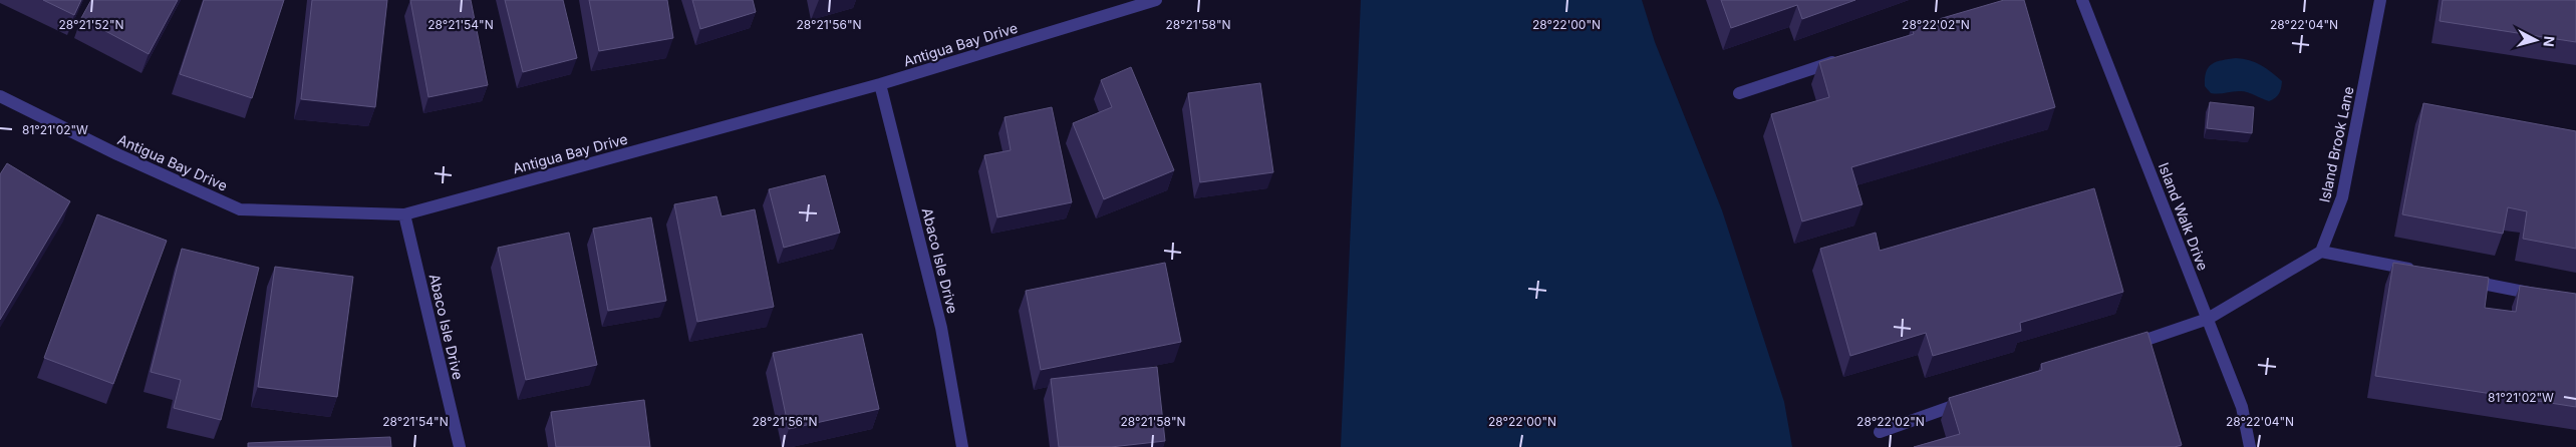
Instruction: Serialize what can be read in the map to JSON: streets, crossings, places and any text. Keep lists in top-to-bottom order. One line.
{"streets":{"street":["Antigua Bay Drive","Island Brook Lane","Island Walk Drive","Abaco Isle Drive"]},"crossings":[["Antigua Bay Drive","Abaco Isle Drive"]],"north":"right","coordinates":["28°21'52\"N","28°21'54\"N","28°21'56\"N","28°21'58\"N","28°22'00\"N","28°22'02\"N","28°22'04\"N","81°21'02\"W"]}
